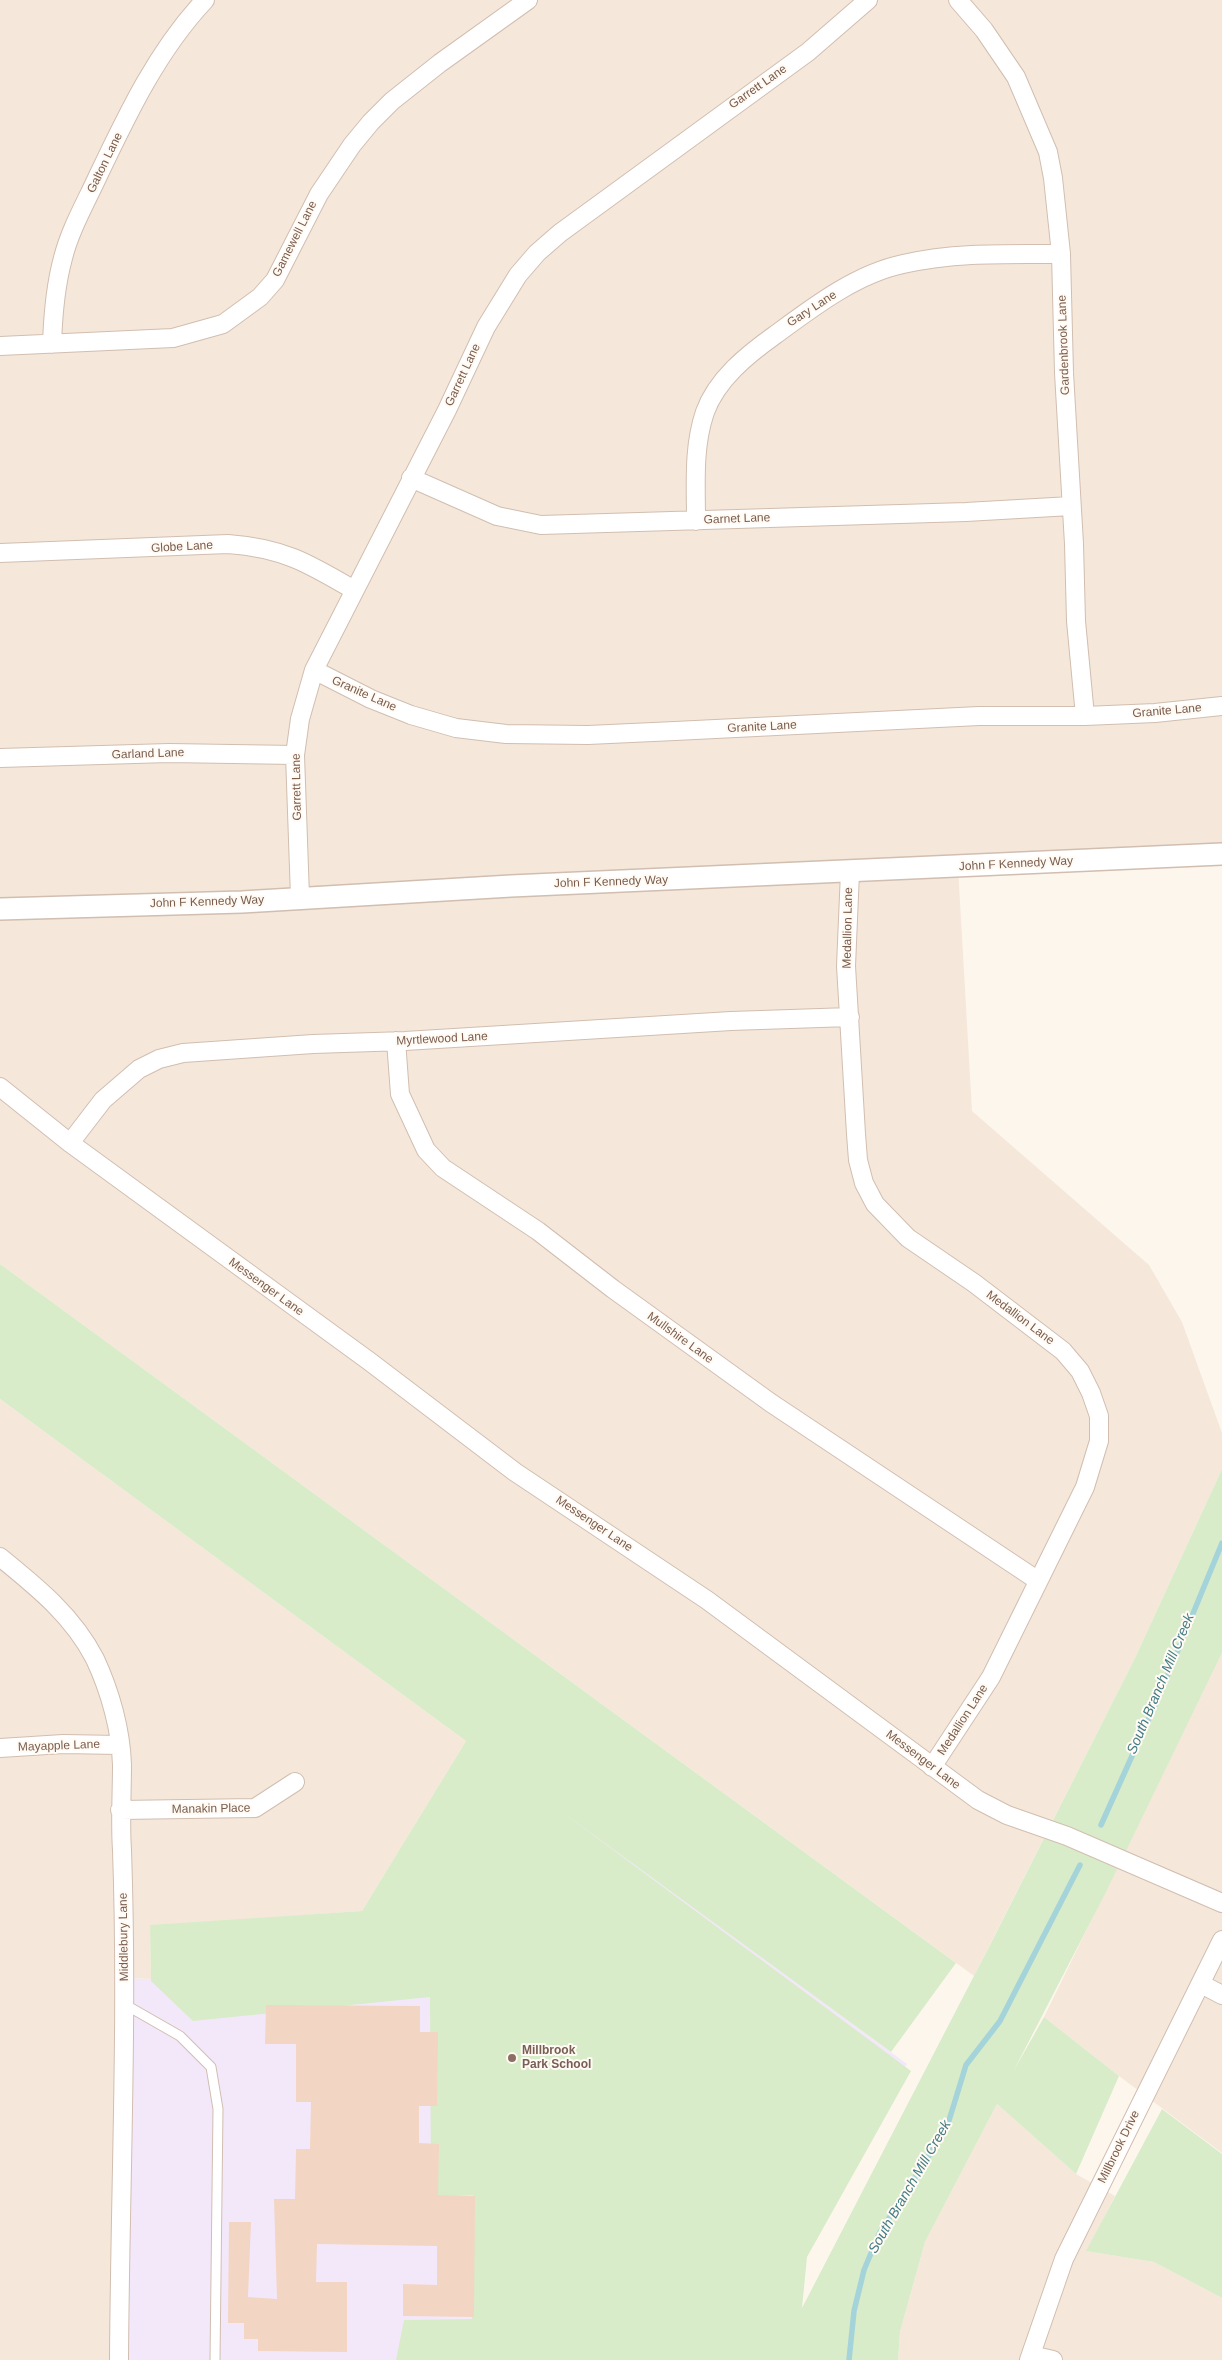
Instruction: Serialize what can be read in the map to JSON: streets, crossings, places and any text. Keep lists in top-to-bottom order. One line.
{"streets":{"street":["Garrett Lane","Galton Lane","Gamewell Lane","Gary Lane","Gardenbrook Lane","Garnet Lane","Globe Lane","Granite Lane","Garland Lane","John F Kennedy Way","Medallion Lane","Myrtlewood Lane","Messenger Lane","Mullshire Lane","Mayapple Lane","Manakin Place","Middlebury Lane","Millbrook Drive"]},"crossings":[["Garrett Lane","Garnet Lane"],["Garrett Lane","Globe Lane"],["Garrett Lane","Granite Lane"],["Garrett Lane","Garland Lane"],["Garrett Lane","John F Kennedy Way"],["Galton Lane","Gamewell Lane"],["Gary Lane","Gardenbrook Lane"],["Gary Lane","Garnet Lane"],["Gardenbrook Lane","Garnet Lane"],["Gardenbrook Lane","Granite Lane"],["John F Kennedy Way","Medallion Lane"],["Medallion Lane","Myrtlewood Lane"],["Medallion Lane","Messenger Lane"],["Medallion Lane","Mullshire Lane"],["Myrtlewood Lane","Messenger Lane"],["Myrtlewood Lane","Mullshire Lane"],["Mayapple Lane","Middlebury Lane"],["Manakin Place","Middlebury Lane"]],"water":["South Branch Mill Creek"],"places":["Millbrook Park School"]}
